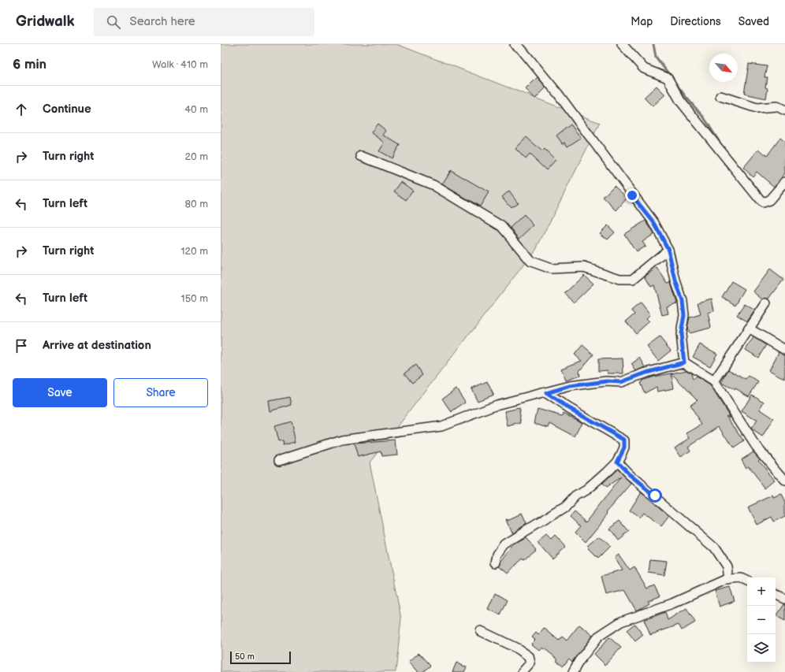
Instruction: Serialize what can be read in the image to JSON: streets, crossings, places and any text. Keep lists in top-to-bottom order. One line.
{"scale_bar":"50 m","north":"bottom right","page":{"header":"Gridwalk","search":"Search here","nav":["Map","Directions","Saved"],"heading":["6 min","Walk · 410 m"],"list":[["Continue","40 m"],["Turn right","20 m"],["Turn left","80 m"],["Turn right","120 m"],["Turn left","150 m"],"Arrive at destination"],"buttons":["Save","Share"],"map_buttons":["+","−"],"scale":"50 m"}}
